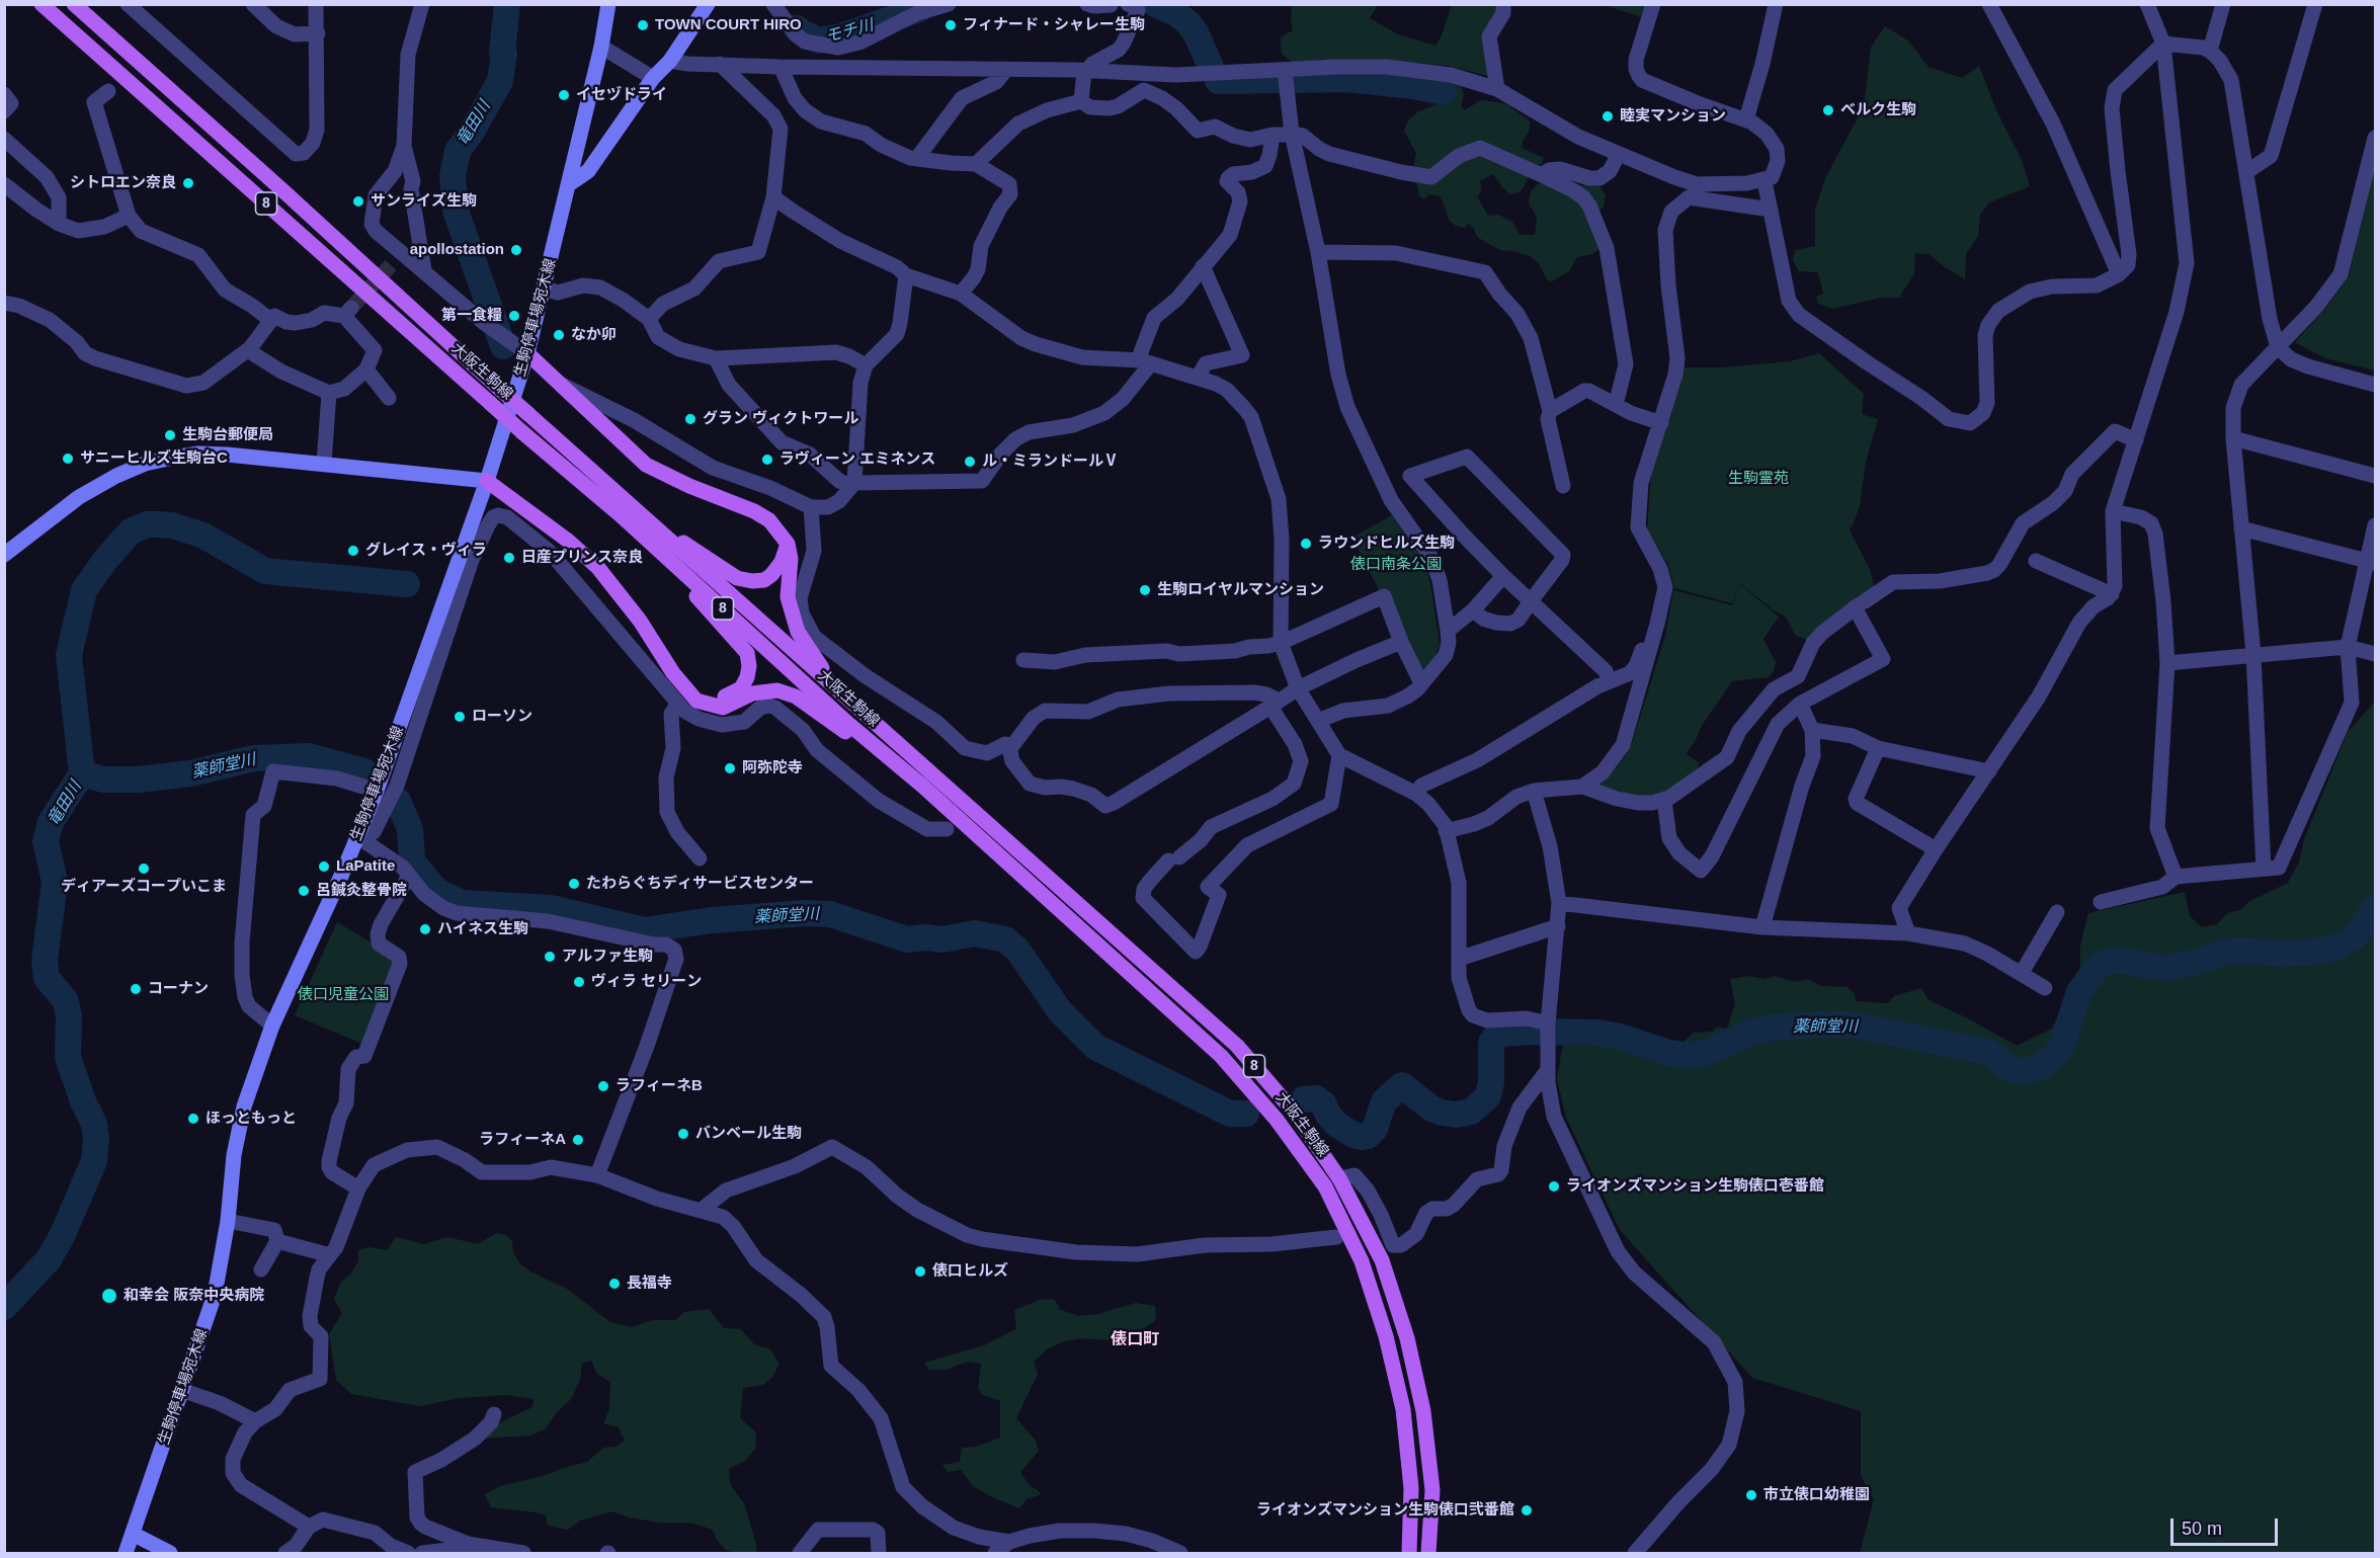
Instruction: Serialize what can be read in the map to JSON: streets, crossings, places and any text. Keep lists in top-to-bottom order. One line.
{"streets":{"main road":["8","生駒停車場宛木線","大阪生駒線"]},"districts":["俵口町"],"water":["モチ川","竜田川","薬師堂川"],"parks":["生駒霊苑","俵口南条公園","俵口児童公園"],"places":["TOWN COURT HIRO","フィナード・シャレー生駒","イセヅドライ","ベルク生駒","睦実マンション","シトロエン奈良","サンライズ生駒","apollostation","第一食糧","なか卯","グラン ヴィクトワール","生駒台郵便局","サニーヒルズ生駒台C","ラヴィーン エミネンス","ル・ミランドールⅤ","ラウンドヒルズ生駒","グレイス・ヴィラ","日産プリンス奈良","生駒ロイヤルマンション","ローソン","阿弥陀寺","LaPatite","ディアーズコープいこま","たわらぐちディサービスセンター","呂鍼灸整骨院","ハイネス生駒","アルファ生駒","ヴィラ セリーン","コーナン","ラフィーネB","ほっともっと","バンベール生駒","ラフィーネA","ライオンズマンション生駒俵口壱番館","俵口ヒルズ","長福寺","和幸会 阪奈中央病院","市立俵口幼稚園","ライオンズマンション生駒俵口弐番館"],"scale_bar":"50 m"}
